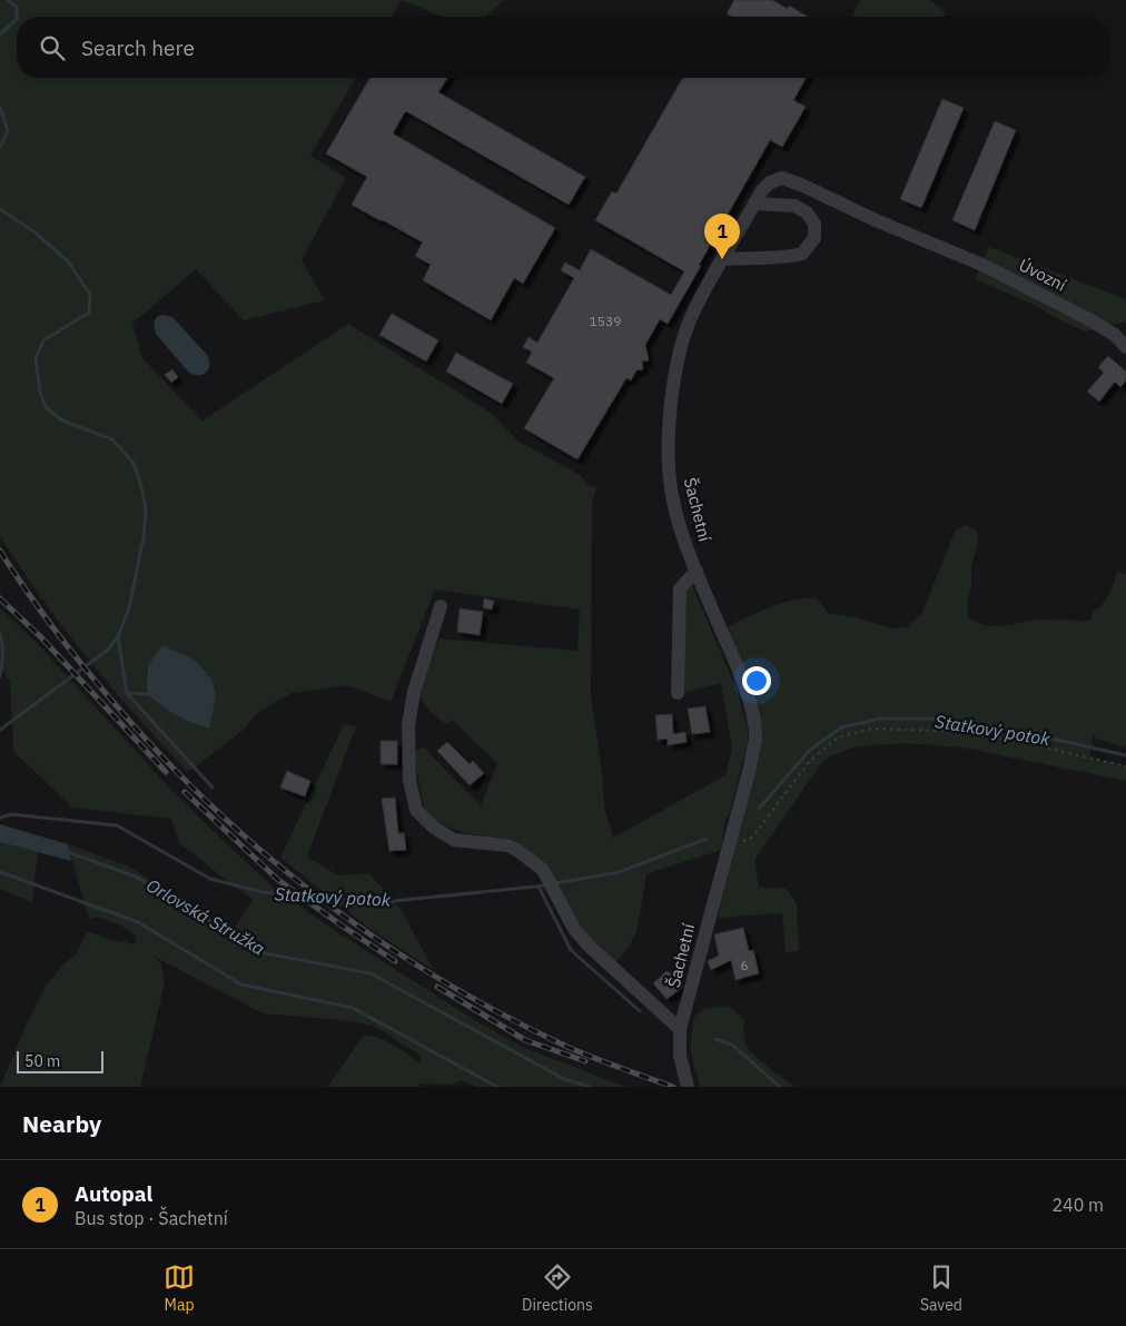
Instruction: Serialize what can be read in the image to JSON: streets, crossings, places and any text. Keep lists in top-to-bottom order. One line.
{"streets":{"street":["Úvozní","Šachetní"]},"crossings":[["Úvozní","Šachetní"]],"water":["Statkový potok","Orlovská Stružka"],"house_numbers":["1539","6"],"scale_bar":"50 m","page":{"search":"Search here","pins":"1","scale":"50 m","heading":"Nearby","list":[{"mark":"1","name":"Autopal","note":"Bus stop · Šachetní","value":"240 m"}],"nav":["Map","Directions","Saved"]}}
